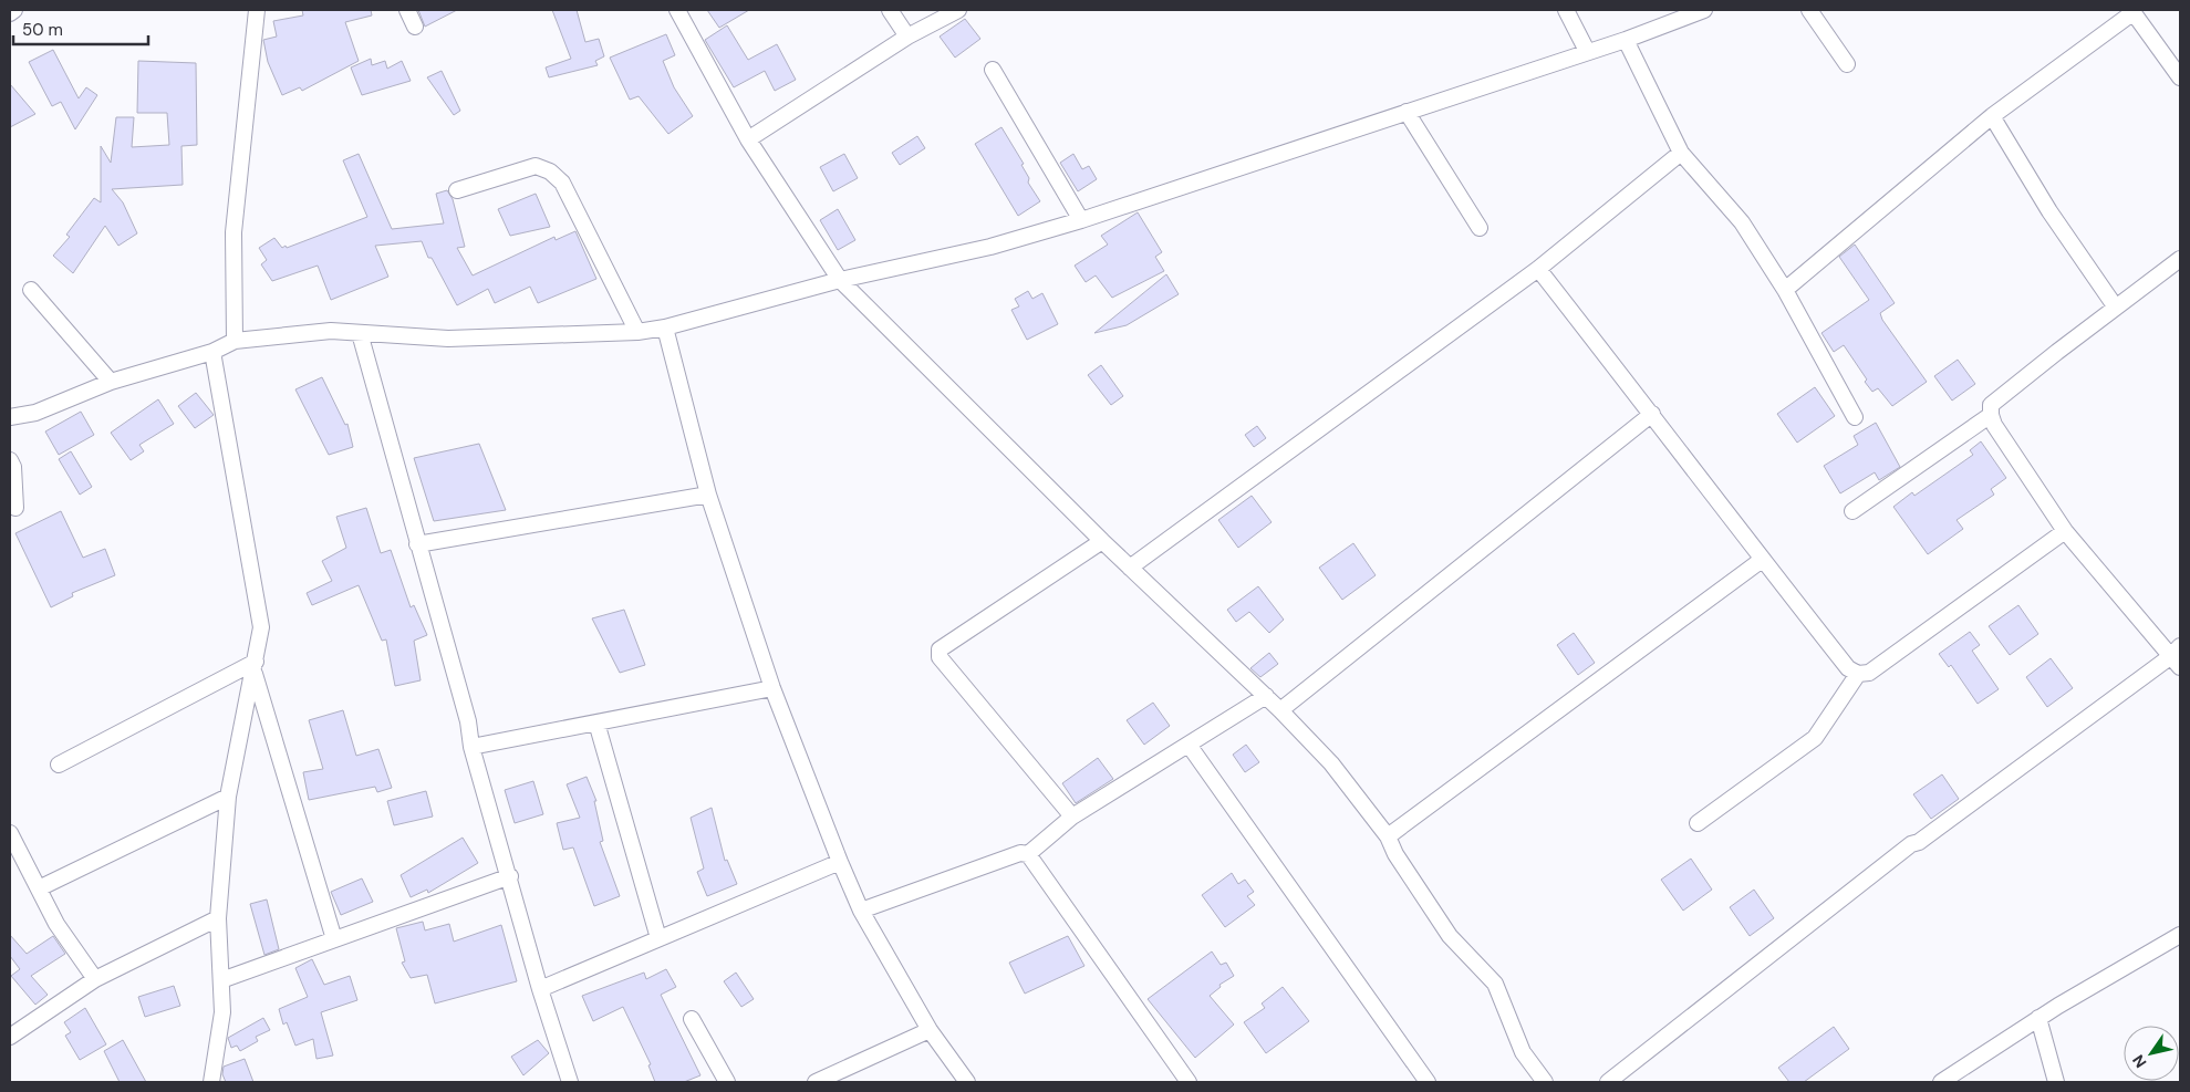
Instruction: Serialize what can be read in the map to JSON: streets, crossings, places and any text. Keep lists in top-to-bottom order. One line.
{"scale_bar":"50 m","north":"bottom left"}
